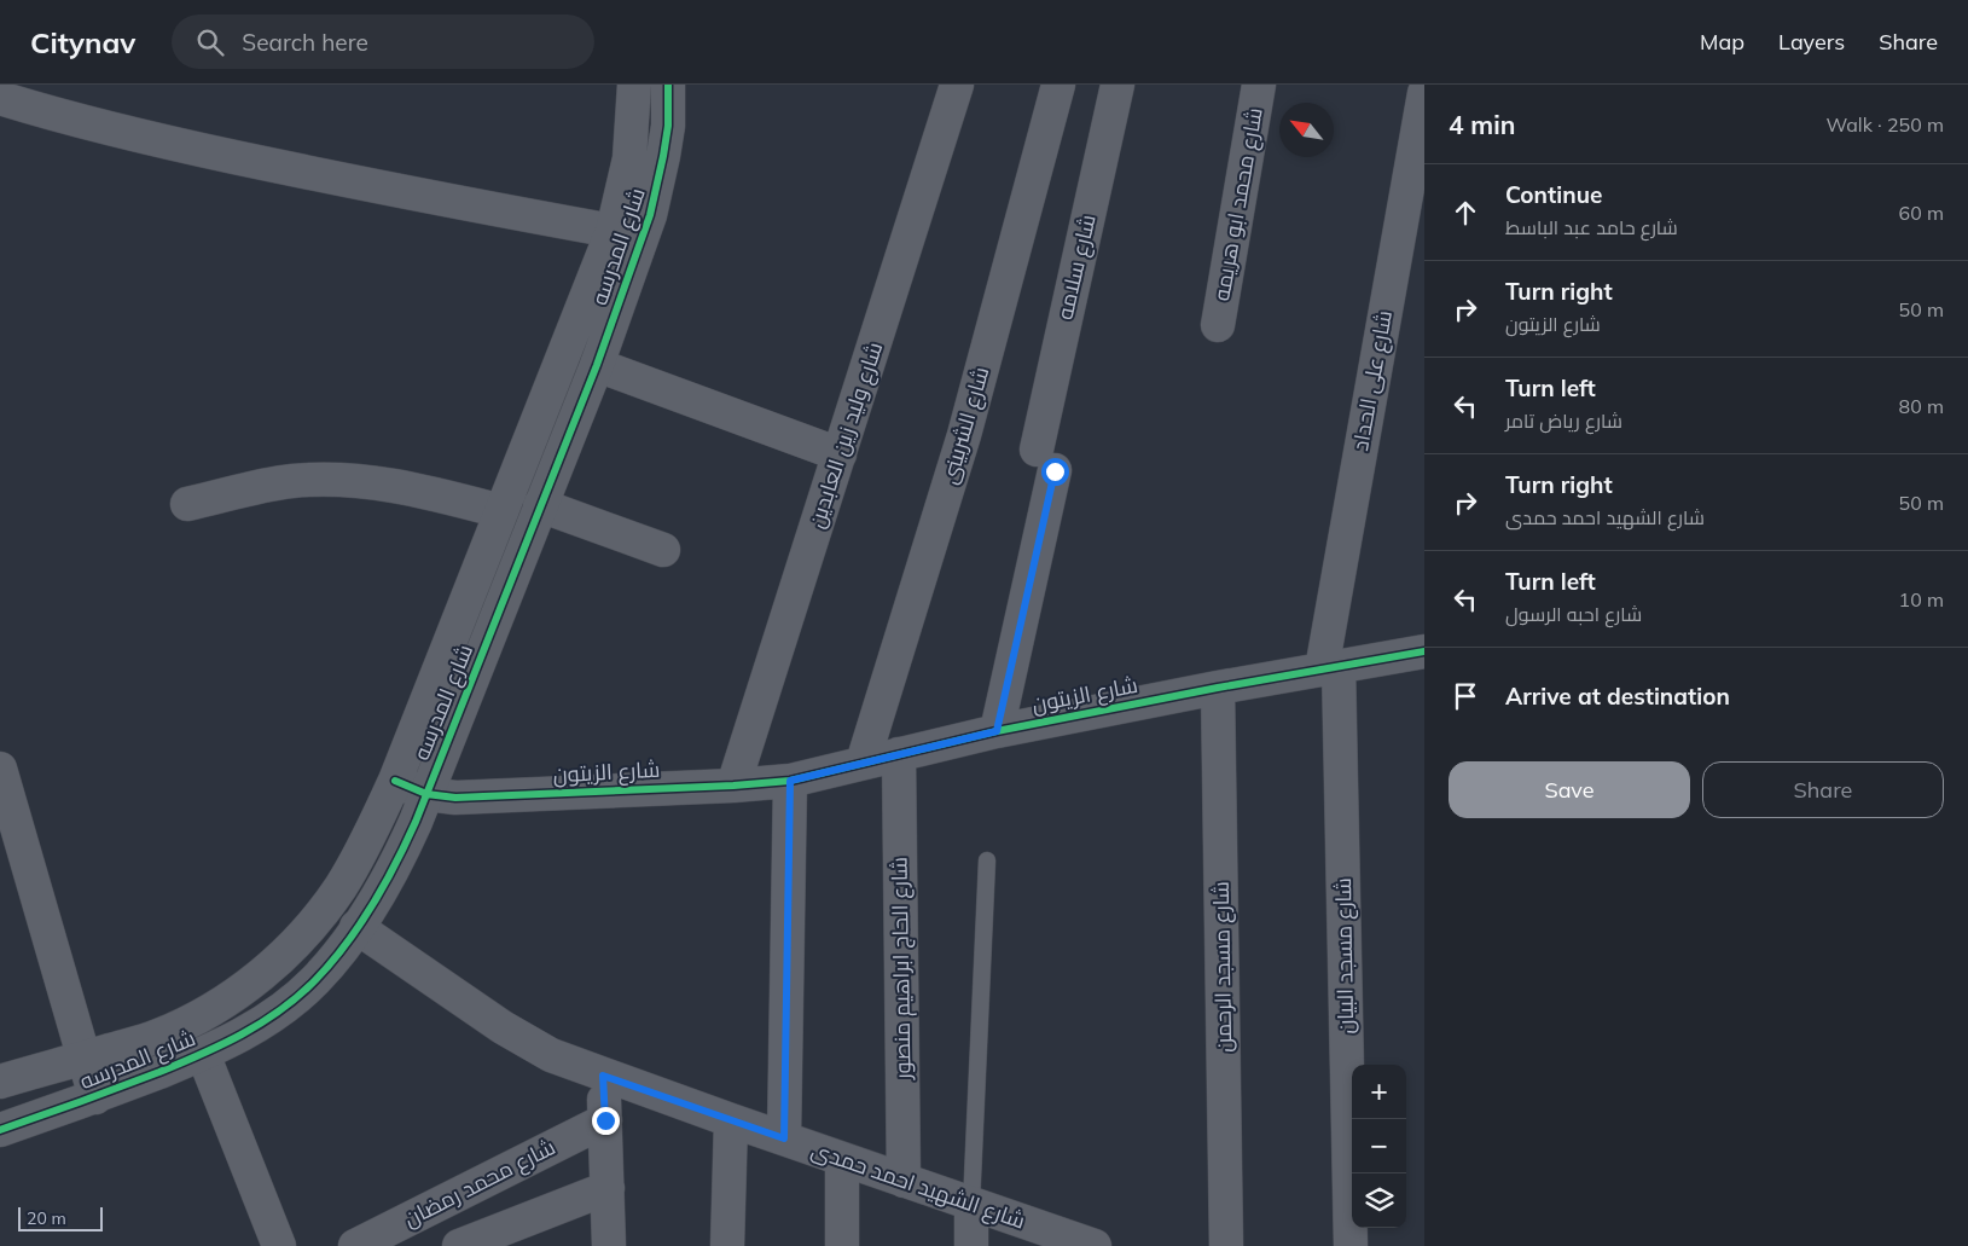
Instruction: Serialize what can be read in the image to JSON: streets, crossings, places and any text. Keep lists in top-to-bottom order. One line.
{"streets":{"street":["شارع محمد ابو هريمه","شارع المدرسه","شارع سلامه","شارع على الحداد","شارع الشربينى","شارع وليد زين العابدين","شارع الزيتون","شارع مسجد البيان","شارع مسجد الرحمن","شارع الحاج ابراهيم منصور","شارع محمد رمضان","شارع الشهيد احمد حمدى"]},"crossings":[["شارع المدرسه","شارع الزيتون"],["شارع المدرسه","شارع الشهيد احمد حمدى"],["شارع سلامه","شارع الزيتون"],["شارع على الحداد","شارع الزيتون"],["شارع على الحداد","شارع مسجد البيان"],["شارع الشربينى","شارع الزيتون"],["شارع وليد زين العابدين","شارع الزيتون"],["شارع الزيتون","شارع مسجد البيان"],["شارع الزيتون","شارع مسجد الرحمن"],["شارع الزيتون","شارع الحاج ابراهيم منصور"],["شارع الحاج ابراهيم منصور","شارع الشهيد احمد حمدى"]],"scale_bar":"20 m","north":"top left","page":{"header":"Citynav","search":"Search here","nav":["Map","Layers","Share"],"heading":["4 min","Walk · 250 m"],"list":[["Continue","شارع حامد عبد الباسط","60 m"],["Turn right","شارع الزيتون","50 m"],["Turn left","شارع رياض تامر","80 m"],["Turn right","شارع الشهيد احمد حمدى","50 m"],["Turn left","شارع احبه الرسول","10 m"],"Arrive at destination"],"buttons":["Save","Share"],"map_buttons":["+","−"],"scale":"20 m"}}
